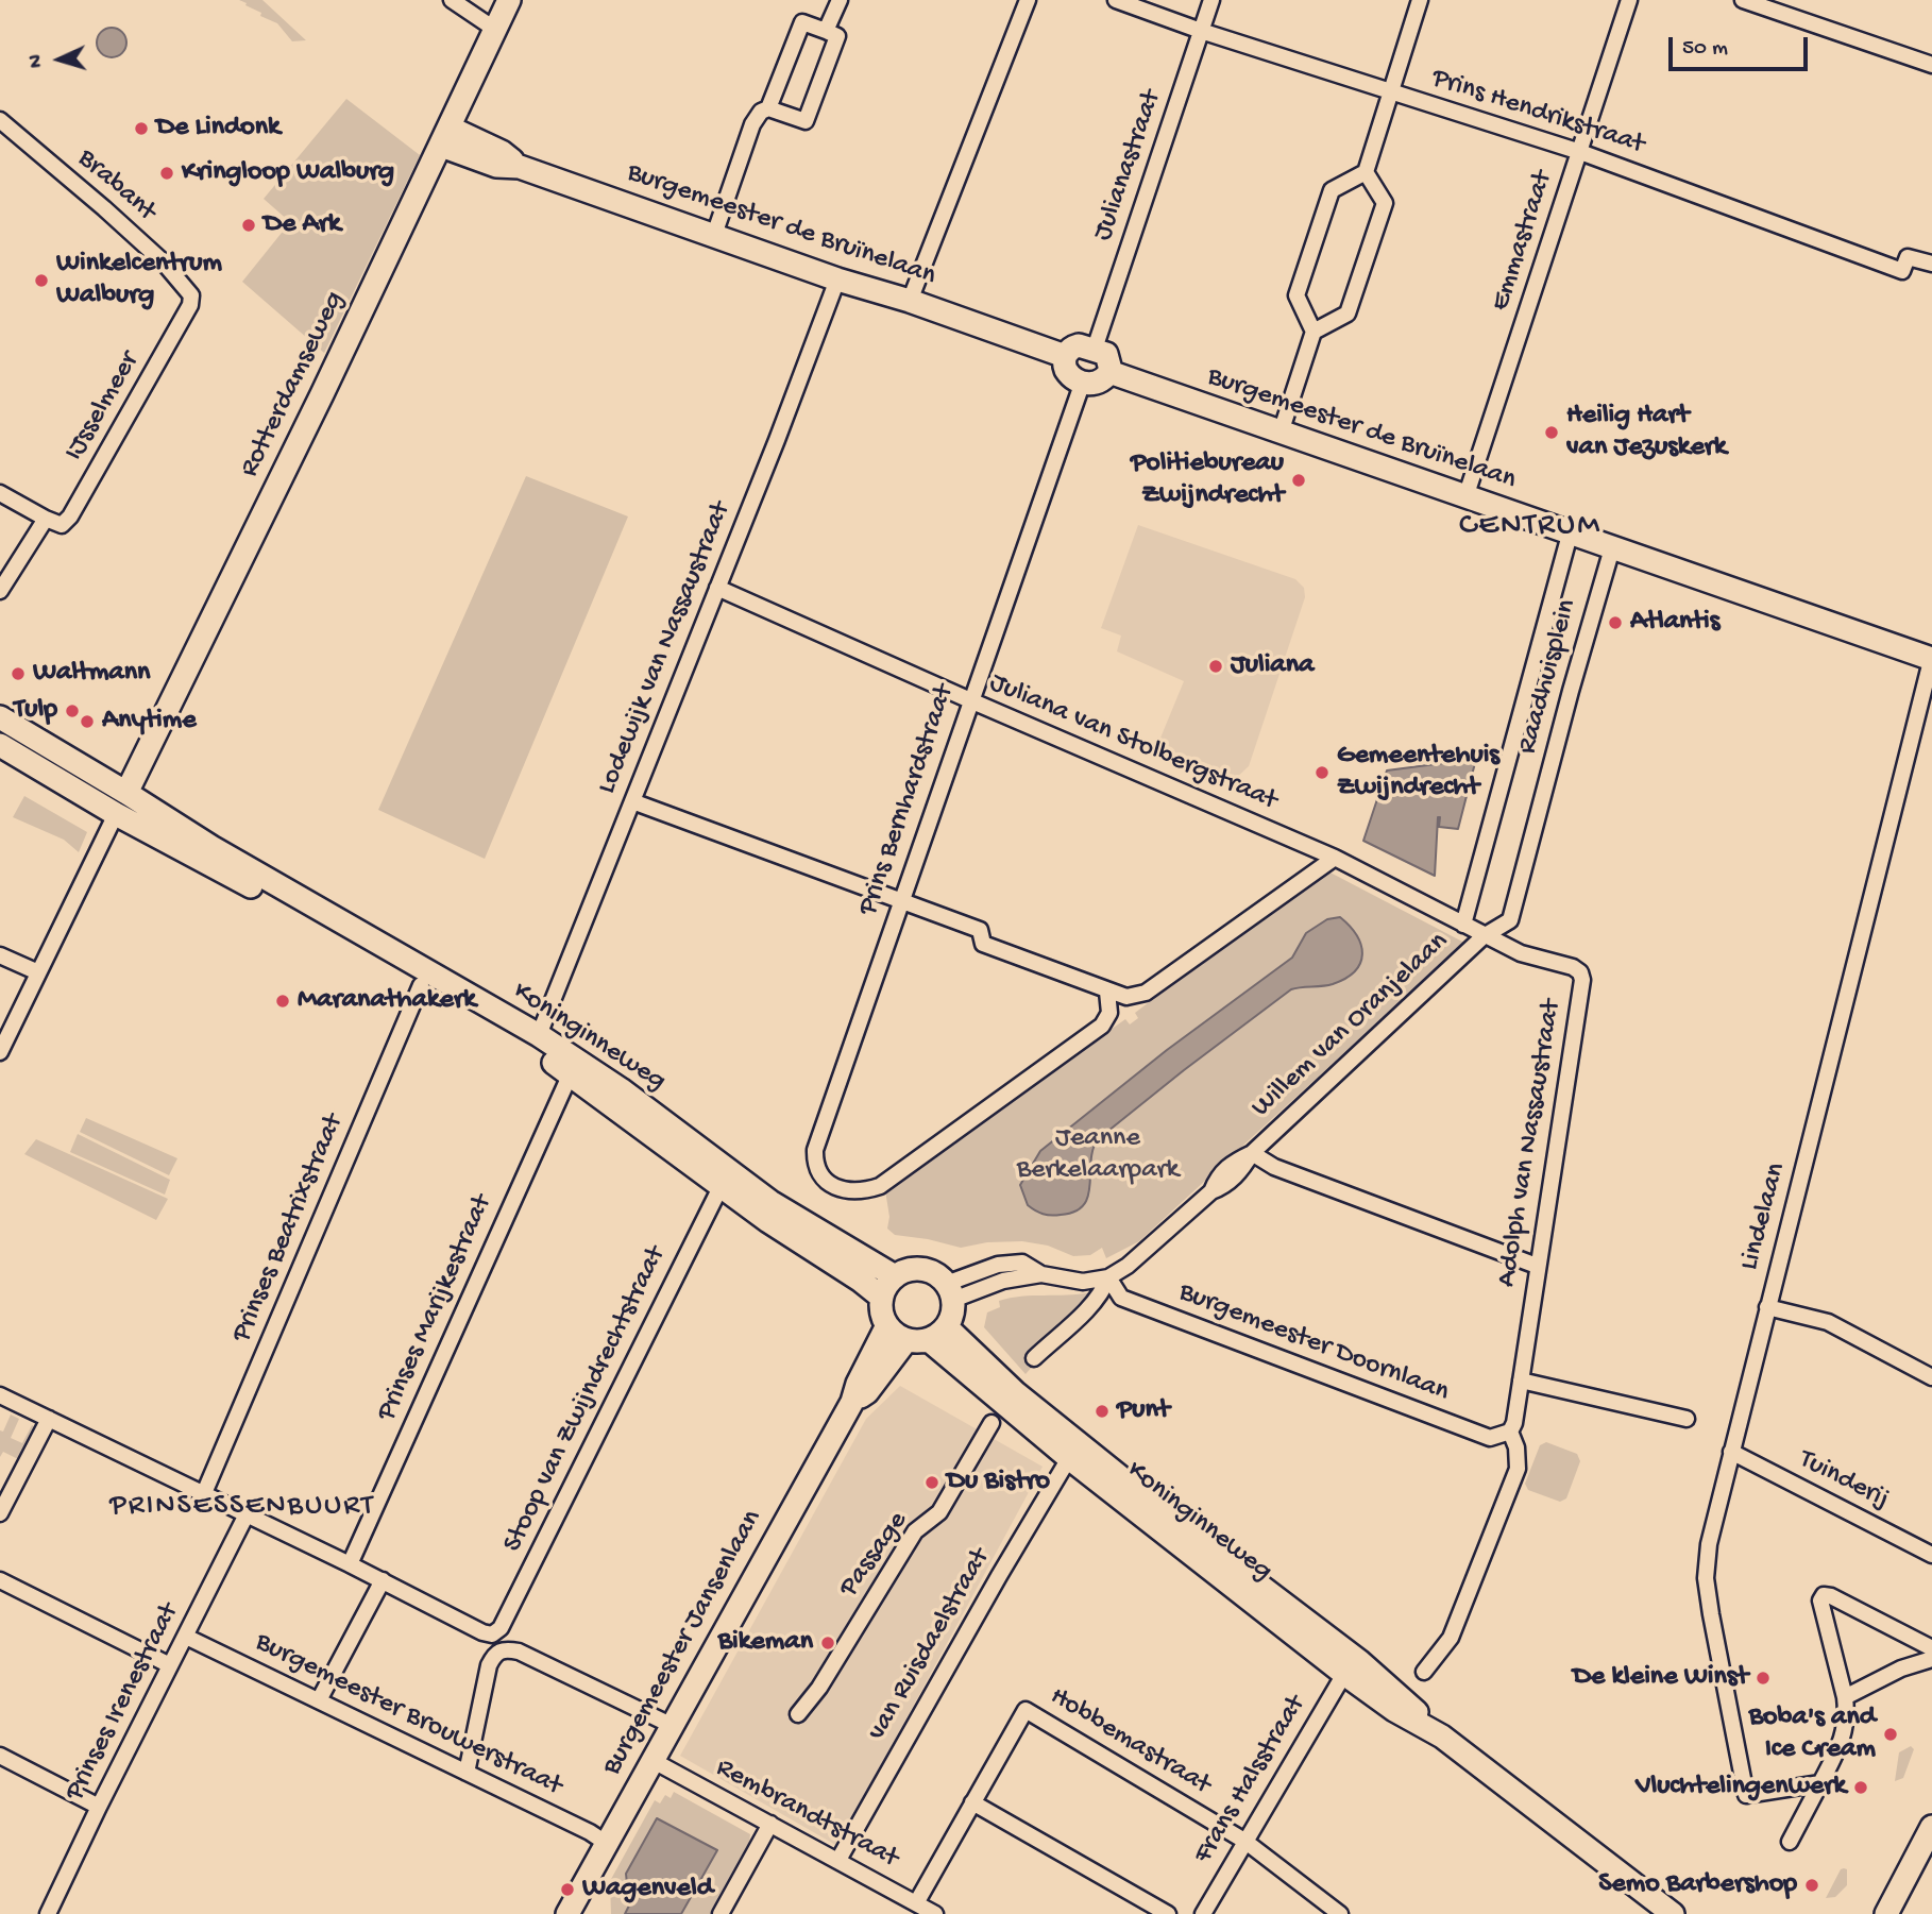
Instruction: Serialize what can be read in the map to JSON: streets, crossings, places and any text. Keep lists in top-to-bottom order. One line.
{"streets":{"main road":["Burgemeester de Bruïnelaan","Rotterdamseweg","Koninginneweg","Burgemeester Jansenlaan"],"street":["Prins Hendrikstraat","Julianastraat","Brabant","Emmastraat","IJsselmeer","Lodewijk van Nassaustraat","Raadhuisplein","Juliana van Stolbergstraat","Prins Bernhardstraat","Willem van Oranjelaan","Adolph van Nassaustraat","Lindelaan","Prinses Beatrixstraat","Prinses Marijkestraat","Burgemeester Doornlaan","Stoop van Zwijndrechtstraat","Tuinderij","Passage","van Ruisdaelstraat","Prinses Irenestraat","Burgemeester Brouwerstraat","Hobbemastraat","Frans Halsstraat","Rembrandtstraat"]},"crossings":[["Prins Hendrikstraat","Julianastraat"],["Prins Hendrikstraat","Emmastraat"],["Julianastraat","Burgemeester de Bruïnelaan"],["Julianastraat","Prins Bernhardstraat"],["Brabant","IJsselmeer"],["Burgemeester de Bruïnelaan","Emmastraat"],["Burgemeester de Bruïnelaan","Rotterdamseweg"],["Burgemeester de Bruïnelaan","Lodewijk van Nassaustraat"],["Burgemeester de Bruïnelaan","Raadhuisplein"],["Burgemeester de Bruïnelaan","Prins Bernhardstraat"],["Burgemeester de Bruïnelaan","Lindelaan"],["Rotterdamseweg","Koninginneweg"],["Lodewijk van Nassaustraat","Juliana van Stolbergstraat"],["Lodewijk van Nassaustraat","Koninginneweg"],["Raadhuisplein","Juliana van Stolbergstraat"],["Raadhuisplein","Willem van Oranjelaan"],["Raadhuisplein","Adolph van Nassaustraat"],["Juliana van Stolbergstraat","Prins Bernhardstraat"],["Juliana van Stolbergstraat","Willem van Oranjelaan"],["Juliana van Stolbergstraat","Adolph van Nassaustraat"],["Willem van Oranjelaan","Adolph van Nassaustraat"],["Willem van Oranjelaan","Burgemeester Doornlaan"],["Koninginneweg","Prinses Beatrixstraat"],["Koninginneweg","Prinses Marijkestraat"],["Koninginneweg","Stoop van Zwijndrechtstraat"],["Koninginneweg","Burgemeester Jansenlaan"],["Koninginneweg","van Ruisdaelstraat"],["Koninginneweg","Frans Halsstraat"],["Adolph van Nassaustraat","Burgemeester Doornlaan"],["Lindelaan","Tuinderij"],["Burgemeester Jansenlaan","Burgemeester Brouwerstraat"],["Burgemeester Jansenlaan","Rembrandtstraat"],["van Ruisdaelstraat","Rembrandtstraat"],["Prinses Irenestraat","Burgemeester Brouwerstraat"],["Hobbemastraat","Frans Halsstraat"]],"districts":["CENTRUM","PRINSESSENBUURT"],"parks":["Jeanne Berkelaarpark"],"places":["De Lindonk","Kringloop Walburg","De Ark","Winkelcentrum Walburg","Heilig Hart van Jezuskerk","Politiebureau Zwijndrecht","Atlantis","Juliana","Waltmann","Tulp","Anytime","Gemeentehuis Zwijndrecht","Maranathakerk","Punt","Du Bistro","Bikeman","De kleine Winst","Boba's and Ice Cream","Vluchtelingenwerk","Semo Barbershop","Wagenveld"],"scale_bar":"50 m","north":"left"}
